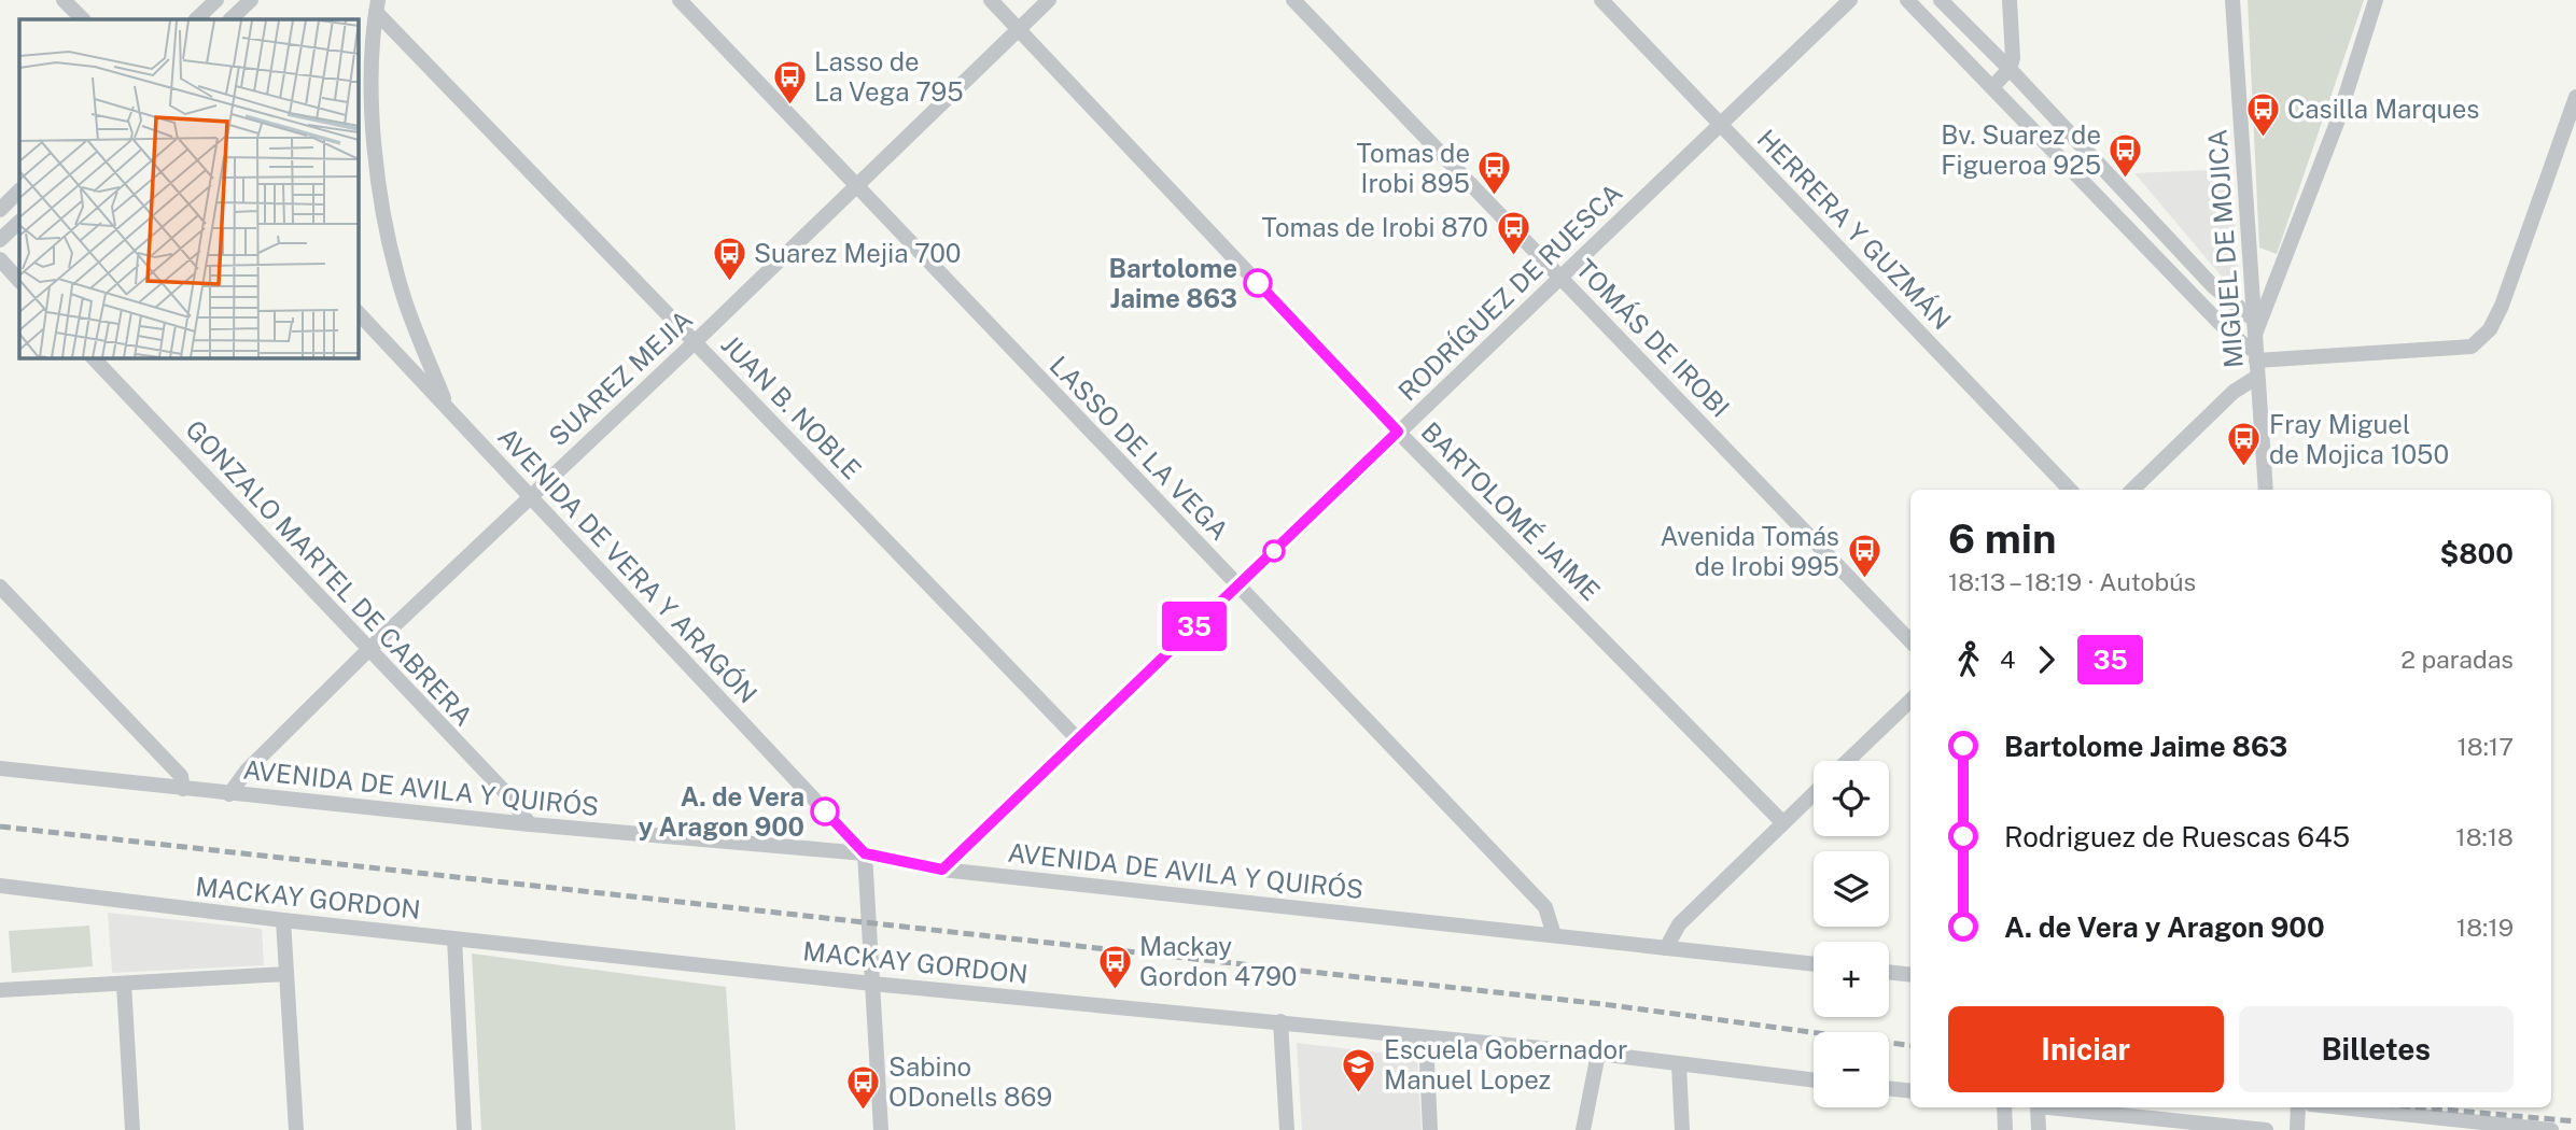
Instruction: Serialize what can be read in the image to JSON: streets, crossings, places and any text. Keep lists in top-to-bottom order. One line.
{"streets":{"street":["HERRERA Y GUZMÁN","MIGUEL DE MOJICA","RODRÍGUEZ DE RUESCA","TOMÁS DE IROBI","SUAREZ MEJIA","JUAN B. NOBLE","LASSO DE LA VEGA","BARTOLOMÉ JAIME","AVENIDA DE VERA Y ARAGÓN","GONZALO MARTEL DE CABRERA","AVENIDA DE AVILA Y QUIRÓS","MACKAY GORDON"]},"crossings":[["HERRERA Y GUZMÁN","RODRÍGUEZ DE RUESCA"],["RODRÍGUEZ DE RUESCA","TOMÁS DE IROBI"],["RODRÍGUEZ DE RUESCA","JUAN B. NOBLE"],["RODRÍGUEZ DE RUESCA","LASSO DE LA VEGA"],["RODRÍGUEZ DE RUESCA","BARTOLOMÉ JAIME"],["RODRÍGUEZ DE RUESCA","AVENIDA DE AVILA Y QUIRÓS"],["SUAREZ MEJIA","JUAN B. NOBLE"],["SUAREZ MEJIA","LASSO DE LA VEGA"],["SUAREZ MEJIA","BARTOLOMÉ JAIME"],["SUAREZ MEJIA","AVENIDA DE VERA Y ARAGÓN"],["SUAREZ MEJIA","GONZALO MARTEL DE CABRERA"],["SUAREZ MEJIA","AVENIDA DE AVILA Y QUIRÓS"],["LASSO DE LA VEGA","AVENIDA DE AVILA Y QUIRÓS"],["AVENIDA DE VERA Y ARAGÓN","AVENIDA DE AVILA Y QUIRÓS"],["GONZALO MARTEL DE CABRERA","AVENIDA DE AVILA Y QUIRÓS"]],"places":{"bus stop":["Lasso de La Vega 795","Casilla Marques","Bv. Suarez de Figueroa 925","Tomas de Irobi 895","Tomas de Irobi 870","Suarez Mejia 700","Fray Miguel de Mojica 1050","Avenida Tomás de Irobi 995","Mackay Gordon 4790","Sabino ODonells 869"],"other":["Bartolome Jaime 863","A. de Vera y Aragon 900"],"school or university":["Escuela Gobernador Manuel Lopez"]},"lines":["bus line 35"],"page":{"on_map":"35","heading":["6 min","18:13 – 18:19 · Autobús","$800"],"legs":["4","35","2 paradas"],"list":[{"name":"Bartolome Jaime 863","value":"18:17"},{"name":"Rodriguez de Ruescas 645","value":"18:18"},{"name":"A. de Vera y Aragon 900","value":"18:19"}],"map_buttons":["+","−"],"buttons":["Iniciar","Billetes"]}}
